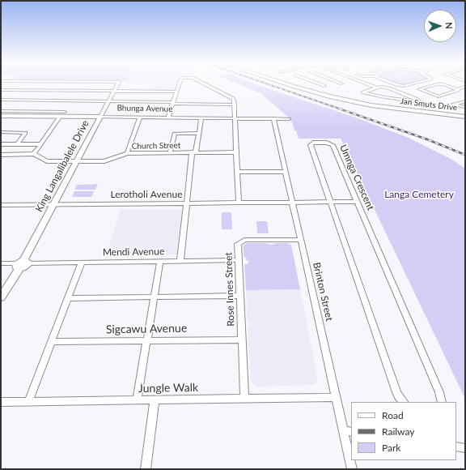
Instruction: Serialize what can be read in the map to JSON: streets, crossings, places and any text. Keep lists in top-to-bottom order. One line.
{"streets":{"main road":["Jan Smuts Drive"],"street":["Bhunga Avenue","Church Street","King Langalibalele Drive","Umnga Crescent","Lerotholi Avenue","Mendi Avenue","Rose Innes Street","Brinton Street","Sigcawu Avenue","Jungle Walk"]},"crossings":[["Bhunga Avenue","King Langalibalele Drive"],["Bhunga Avenue","Brinton Street"],["Church Street","King Langalibalele Drive"],["King Langalibalele Drive","Lerotholi Avenue"],["King Langalibalele Drive","Mendi Avenue"],["Umnga Crescent","Lerotholi Avenue"],["Lerotholi Avenue","Brinton Street"],["Mendi Avenue","Rose Innes Street"],["Rose Innes Street","Brinton Street"],["Rose Innes Street","Sigcawu Avenue"],["Rose Innes Street","Jungle Walk"],["Brinton Street","Jungle Walk"]],"parks":["Langa Cemetery"],"legend":["Road","Railway","Park"],"north":"right"}
